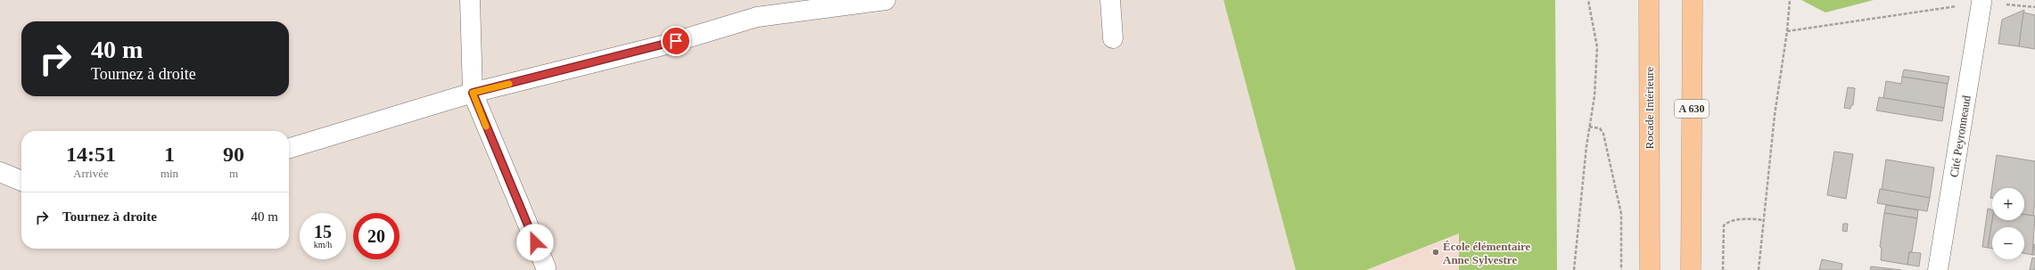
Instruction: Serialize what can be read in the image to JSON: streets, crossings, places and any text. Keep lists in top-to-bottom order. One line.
{"streets":{"highway":["Rocade Intérieure","A 630"],"street":["Cité Peyronneaud"]},"places":["École élémentaire Anne Sylvestre"],"page":{"turn":["40 m","Tournez à droite"],"eta":["14:51","Arrivée","1","min","90","m"],"map_buttons":["+","−"],"list":[{"name":"Tournez à droite","value":"40 m"}],"speed":"15 km/h","limit":"20"}}
